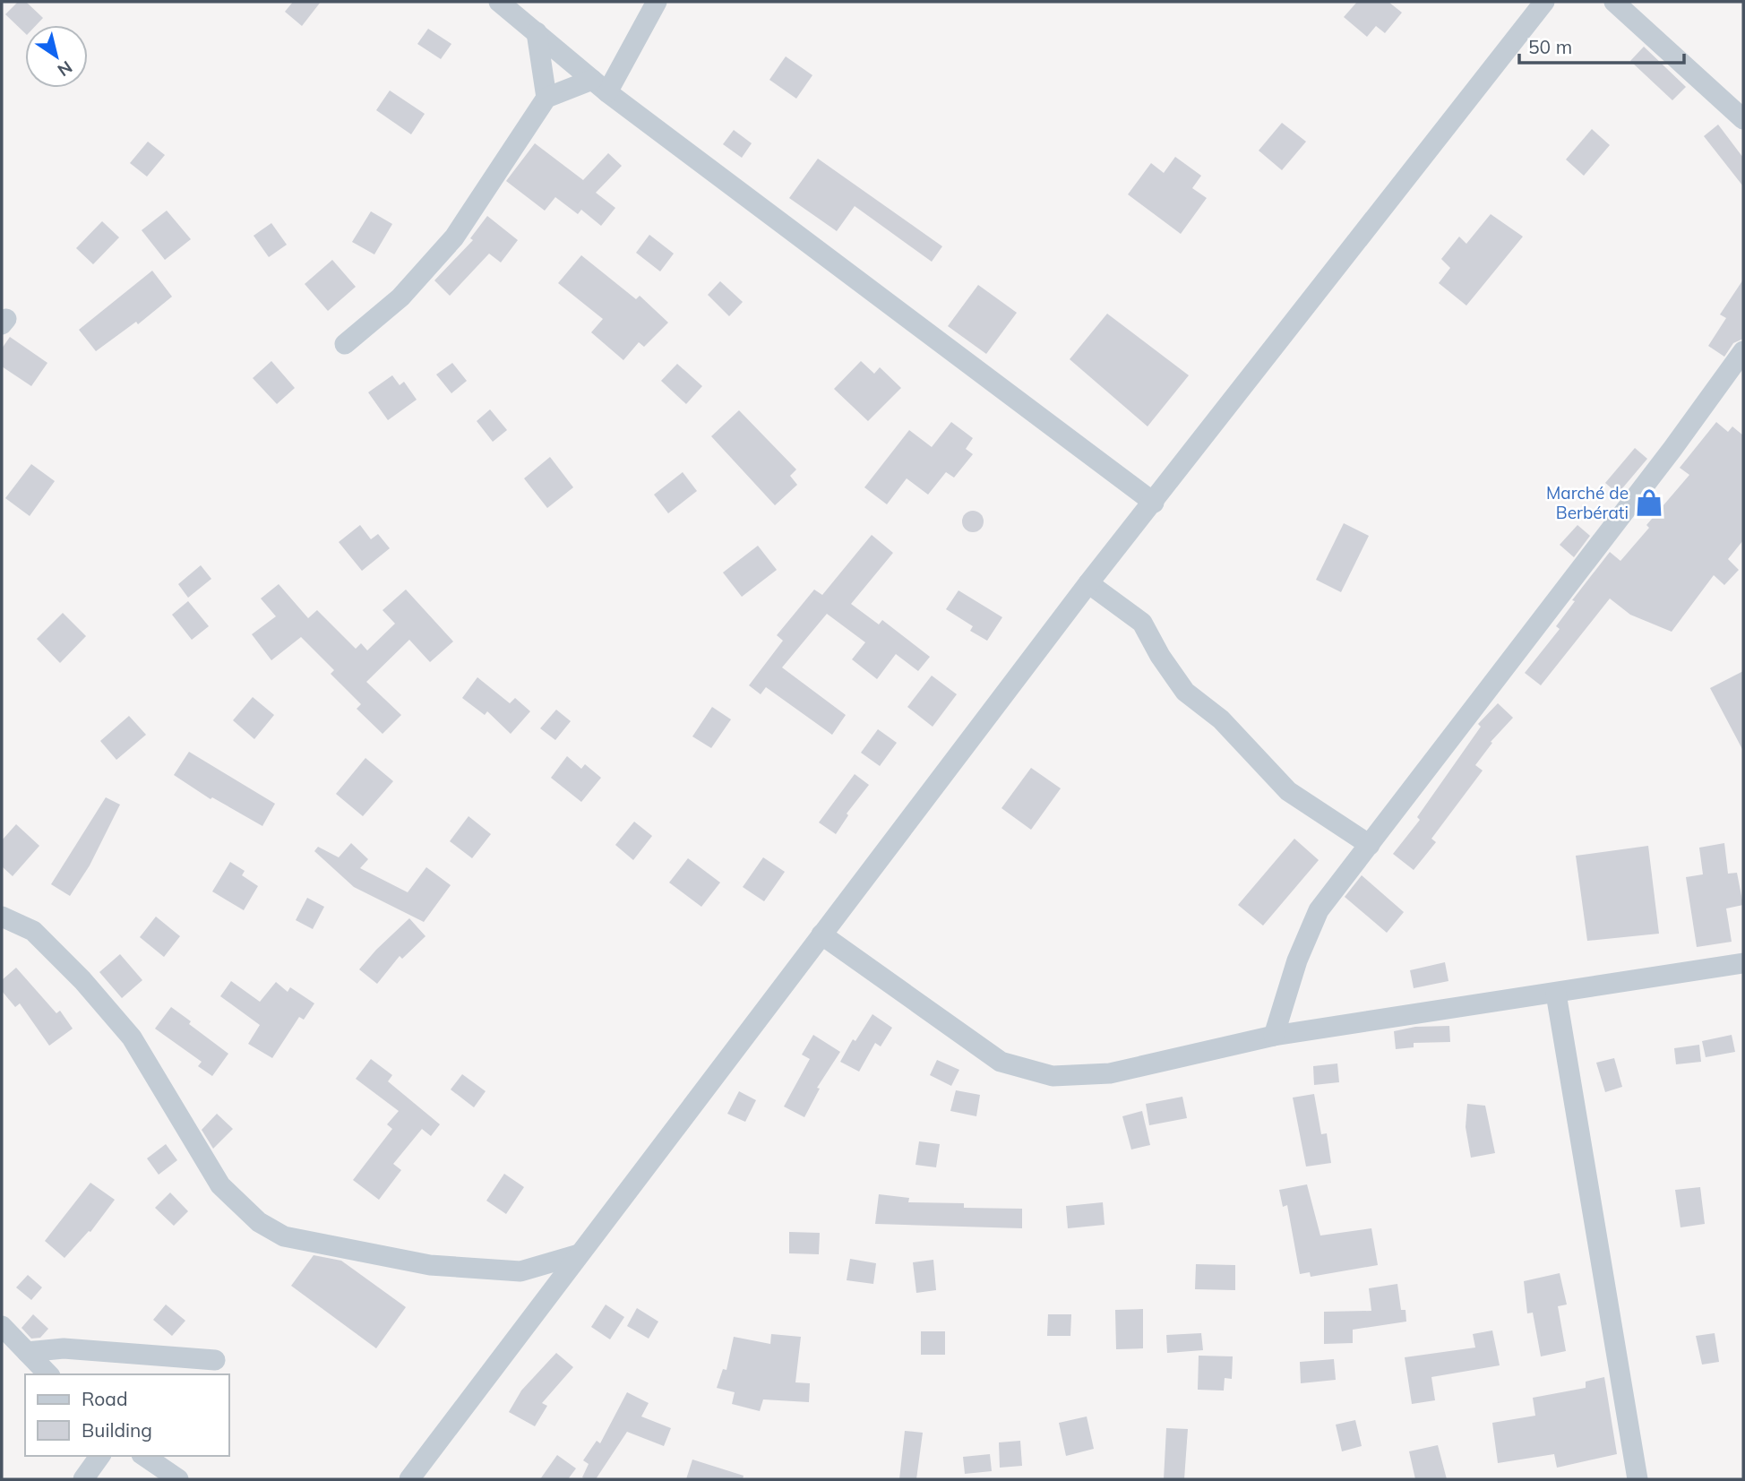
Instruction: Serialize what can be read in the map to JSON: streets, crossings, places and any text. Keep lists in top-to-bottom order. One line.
{"places":{"shop":["Marché de Berbérati"]},"legend":["Road","Building"],"scale_bar":"50 m","north":"bottom right"}
